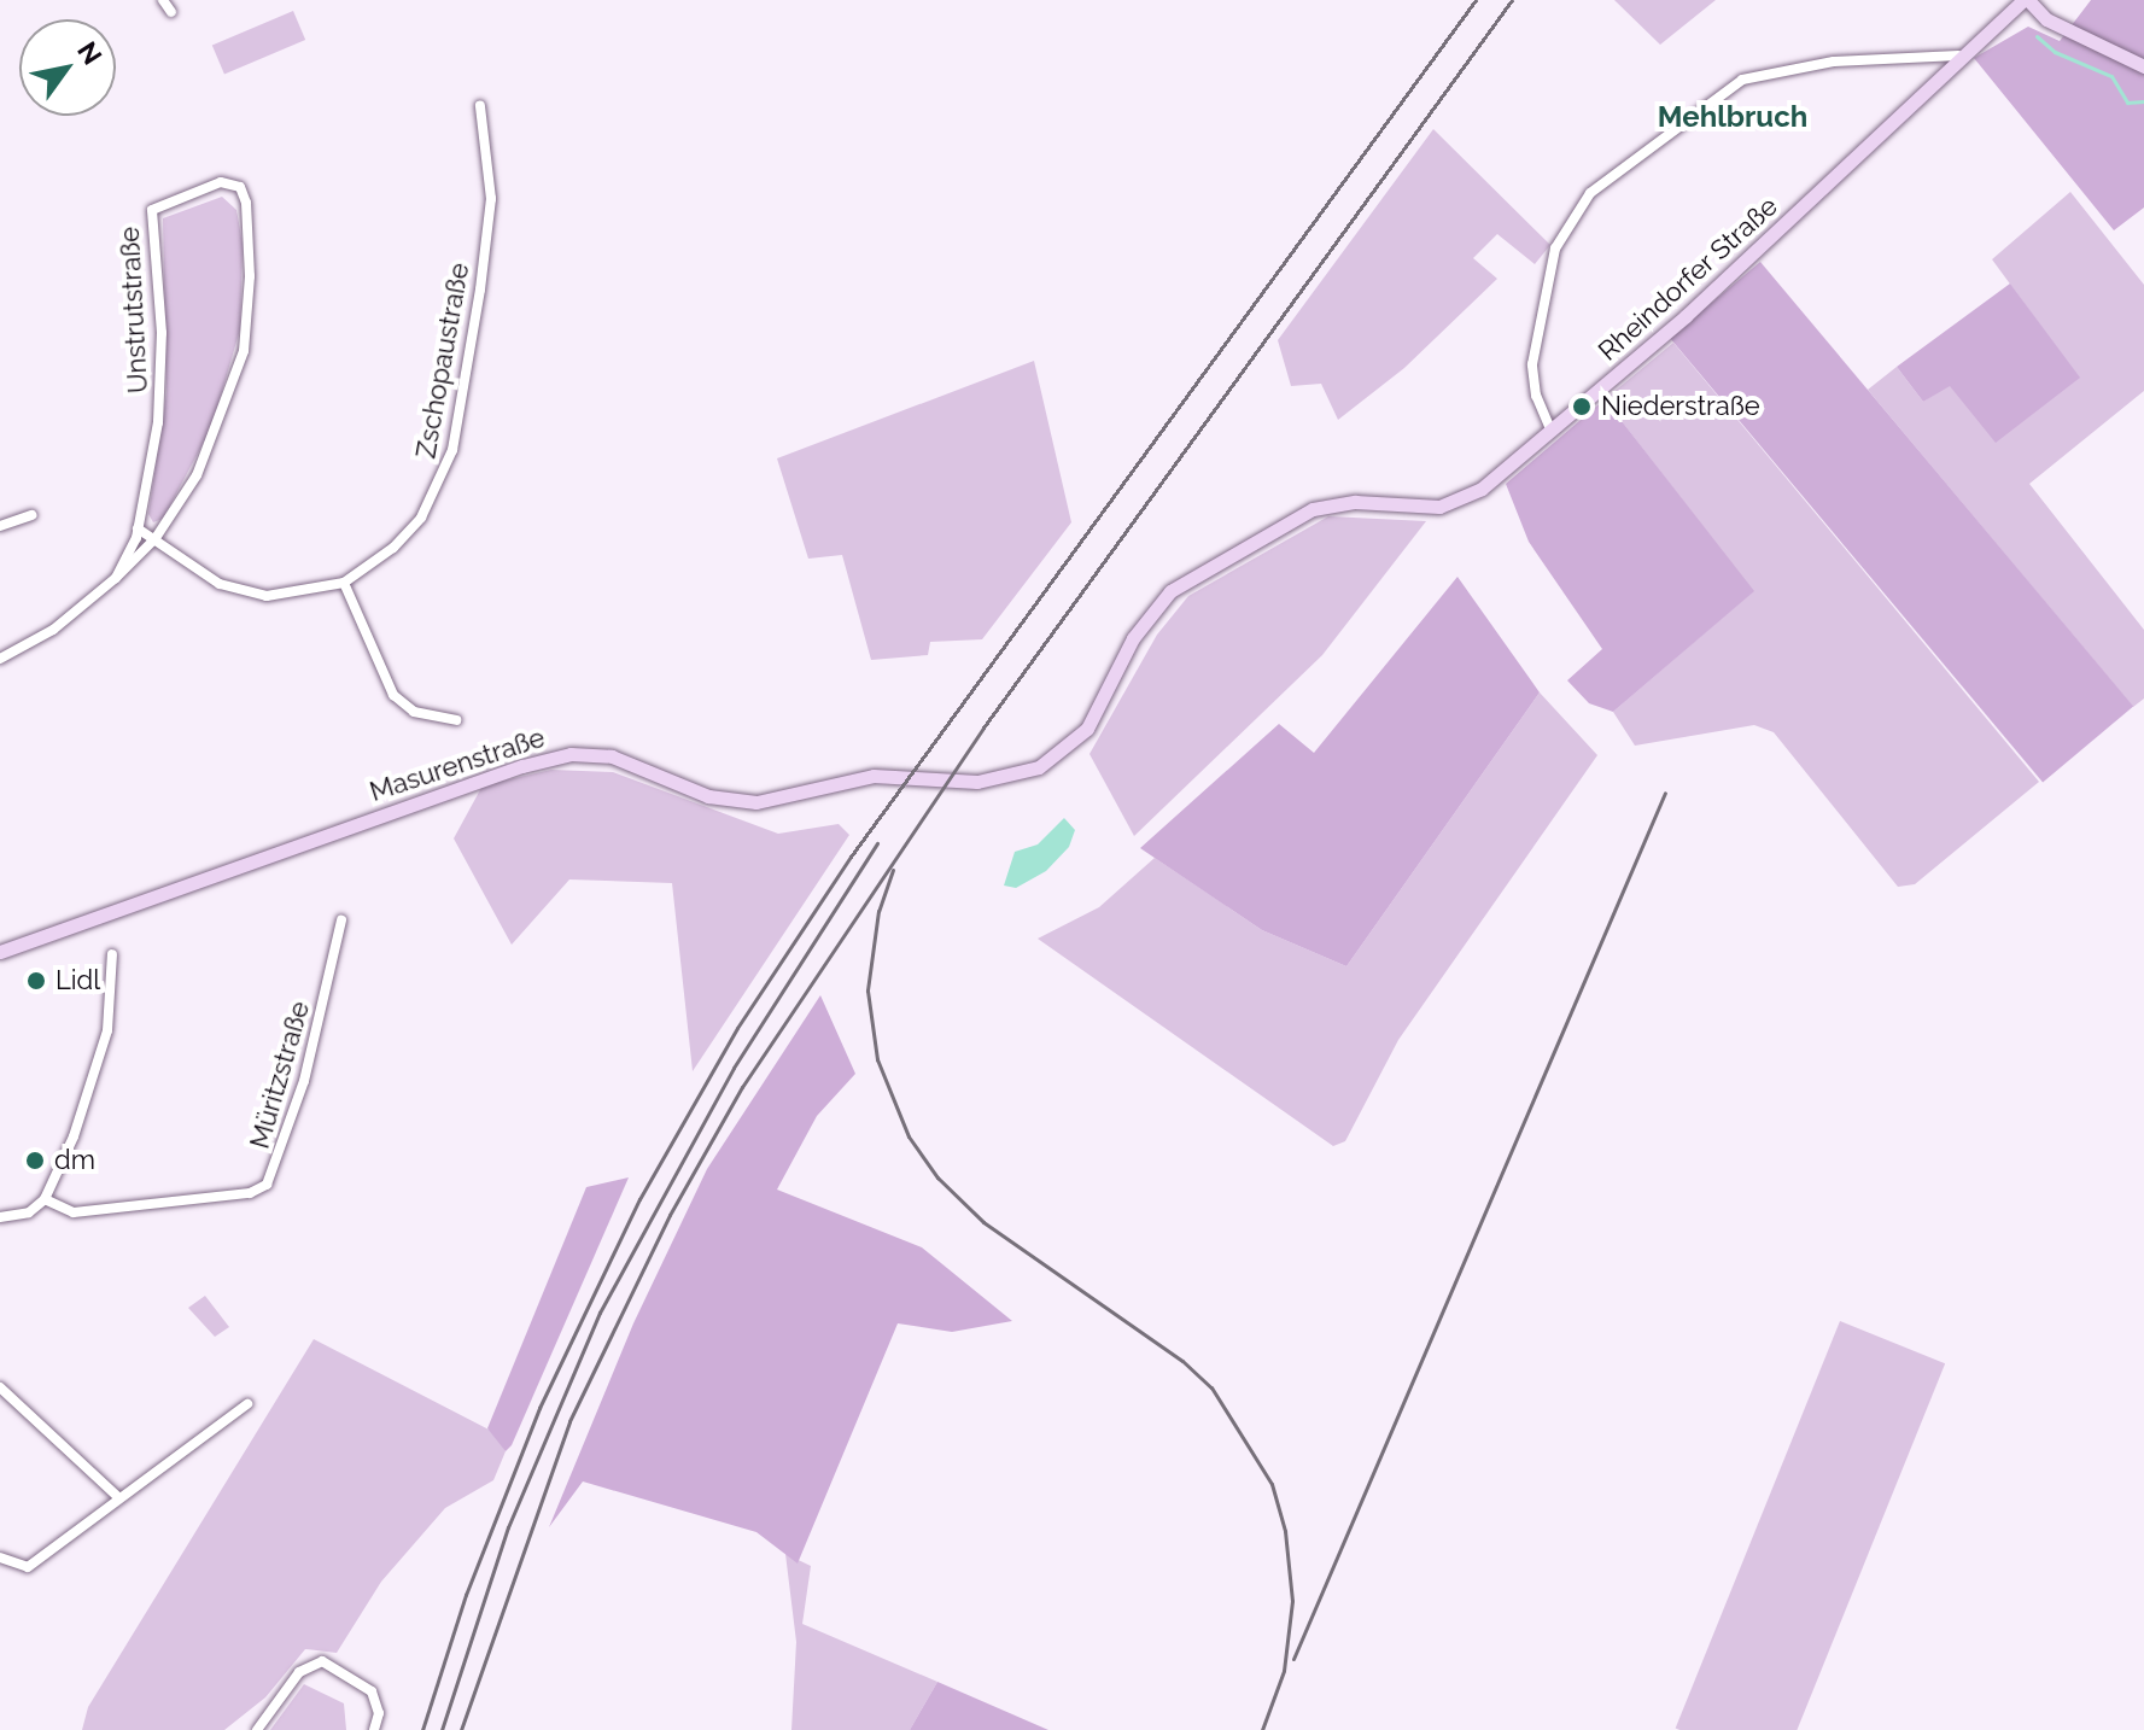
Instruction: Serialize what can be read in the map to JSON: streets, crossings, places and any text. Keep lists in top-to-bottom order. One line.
{"streets":{"main road":["Rheindorfer Straße","Masurenstraße"],"street":["Unstrutstraße","Zschopaustraße","Müritzstraße"]},"crossings":[["Rheindorfer Straße","Masurenstraße"],["Unstrutstraße","Zschopaustraße"]],"districts":["Mehlbruch"],"places":["Niederstraße","Lidl","dm"],"north":"top right"}
